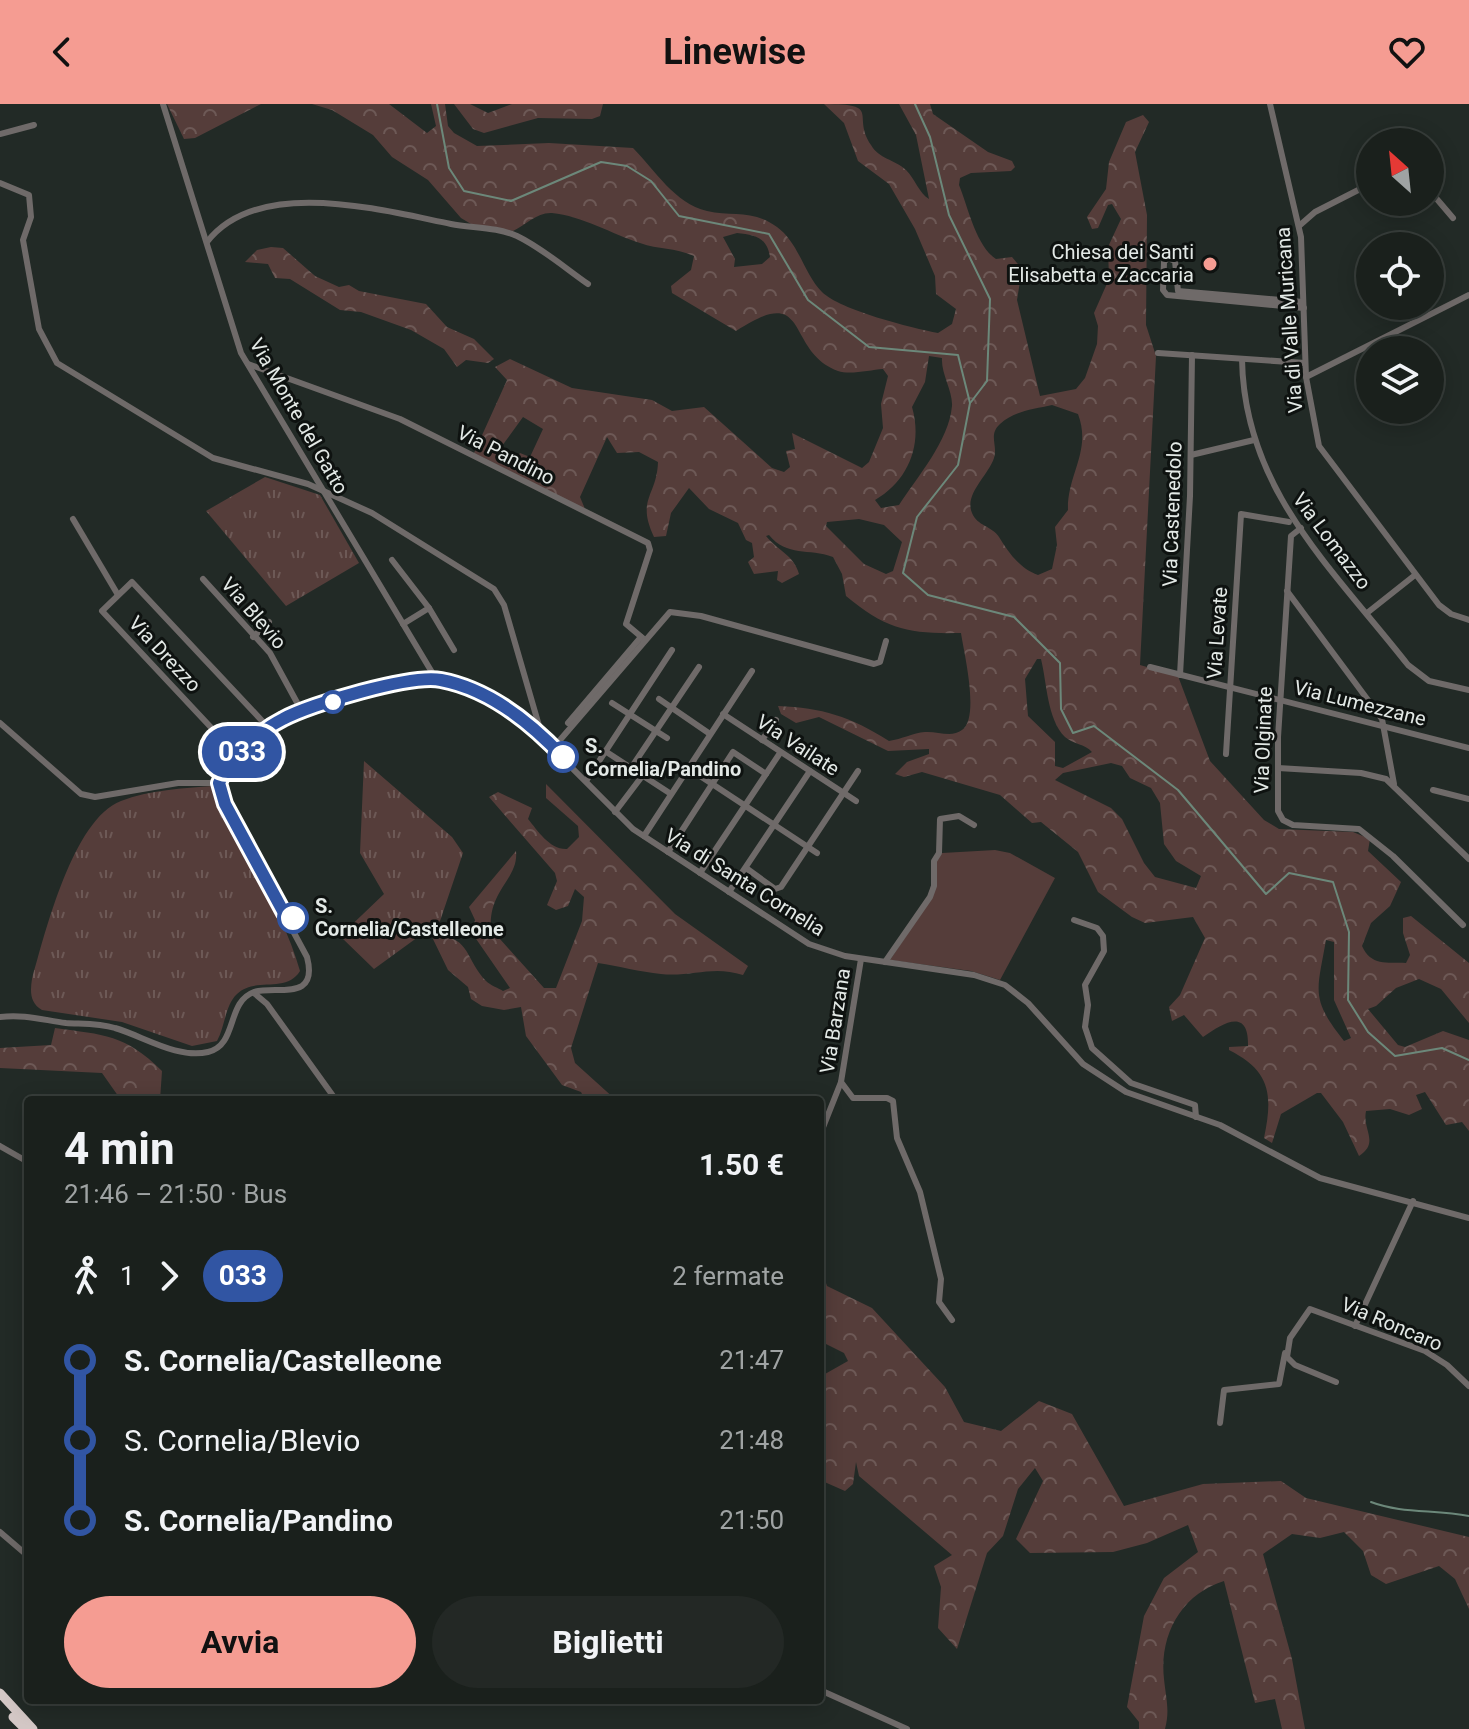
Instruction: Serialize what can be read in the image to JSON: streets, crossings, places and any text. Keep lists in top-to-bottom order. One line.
{"streets":{"street":["Via di Valle Muricana","Via Monte del Gatto","Via Pandino","Via Castenedolo","Via Lomazzo","Via Blevio","Via Levate","Via Drezzo","Via Lumezzane","Via Olginate","Via Vailate","Via di Santa Cornelia","Via Barzana","Via Roncaro"]},"crossings":[["Via Monte del Gatto","Via Pandino"],["Via Monte del Gatto","Via di Santa Cornelia"],["Via Castenedolo","Via Lumezzane"],["Via Lomazzo","Via Olginate"],["Via Blevio","Via di Santa Cornelia"],["Via Levate","Via Lumezzane"],["Via Levate","Via Olginate"],["Via Drezzo","Via di Santa Cornelia"],["Via Lumezzane","Via Olginate"],["Via di Santa Cornelia","Via Barzana"]],"places":["Chiesa dei Santi Elisabetta e Zaccaria","S. Cornelia/Pandino","S. Cornelia/Castelleone"],"lines":["bus line 033"],"north":"top left","page":{"header":"Linewise","on_map":"033","heading":["4 min","21:46 – 21:50 · Bus","1.50 €"],"legs":["1","033","2 fermate"],"list":[{"name":"S. Cornelia/Castelleone","value":"21:47"},{"name":"S. Cornelia/Blevio","value":"21:48"},{"name":"S. Cornelia/Pandino","value":"21:50"}],"buttons":["Avvia","Biglietti"]}}
